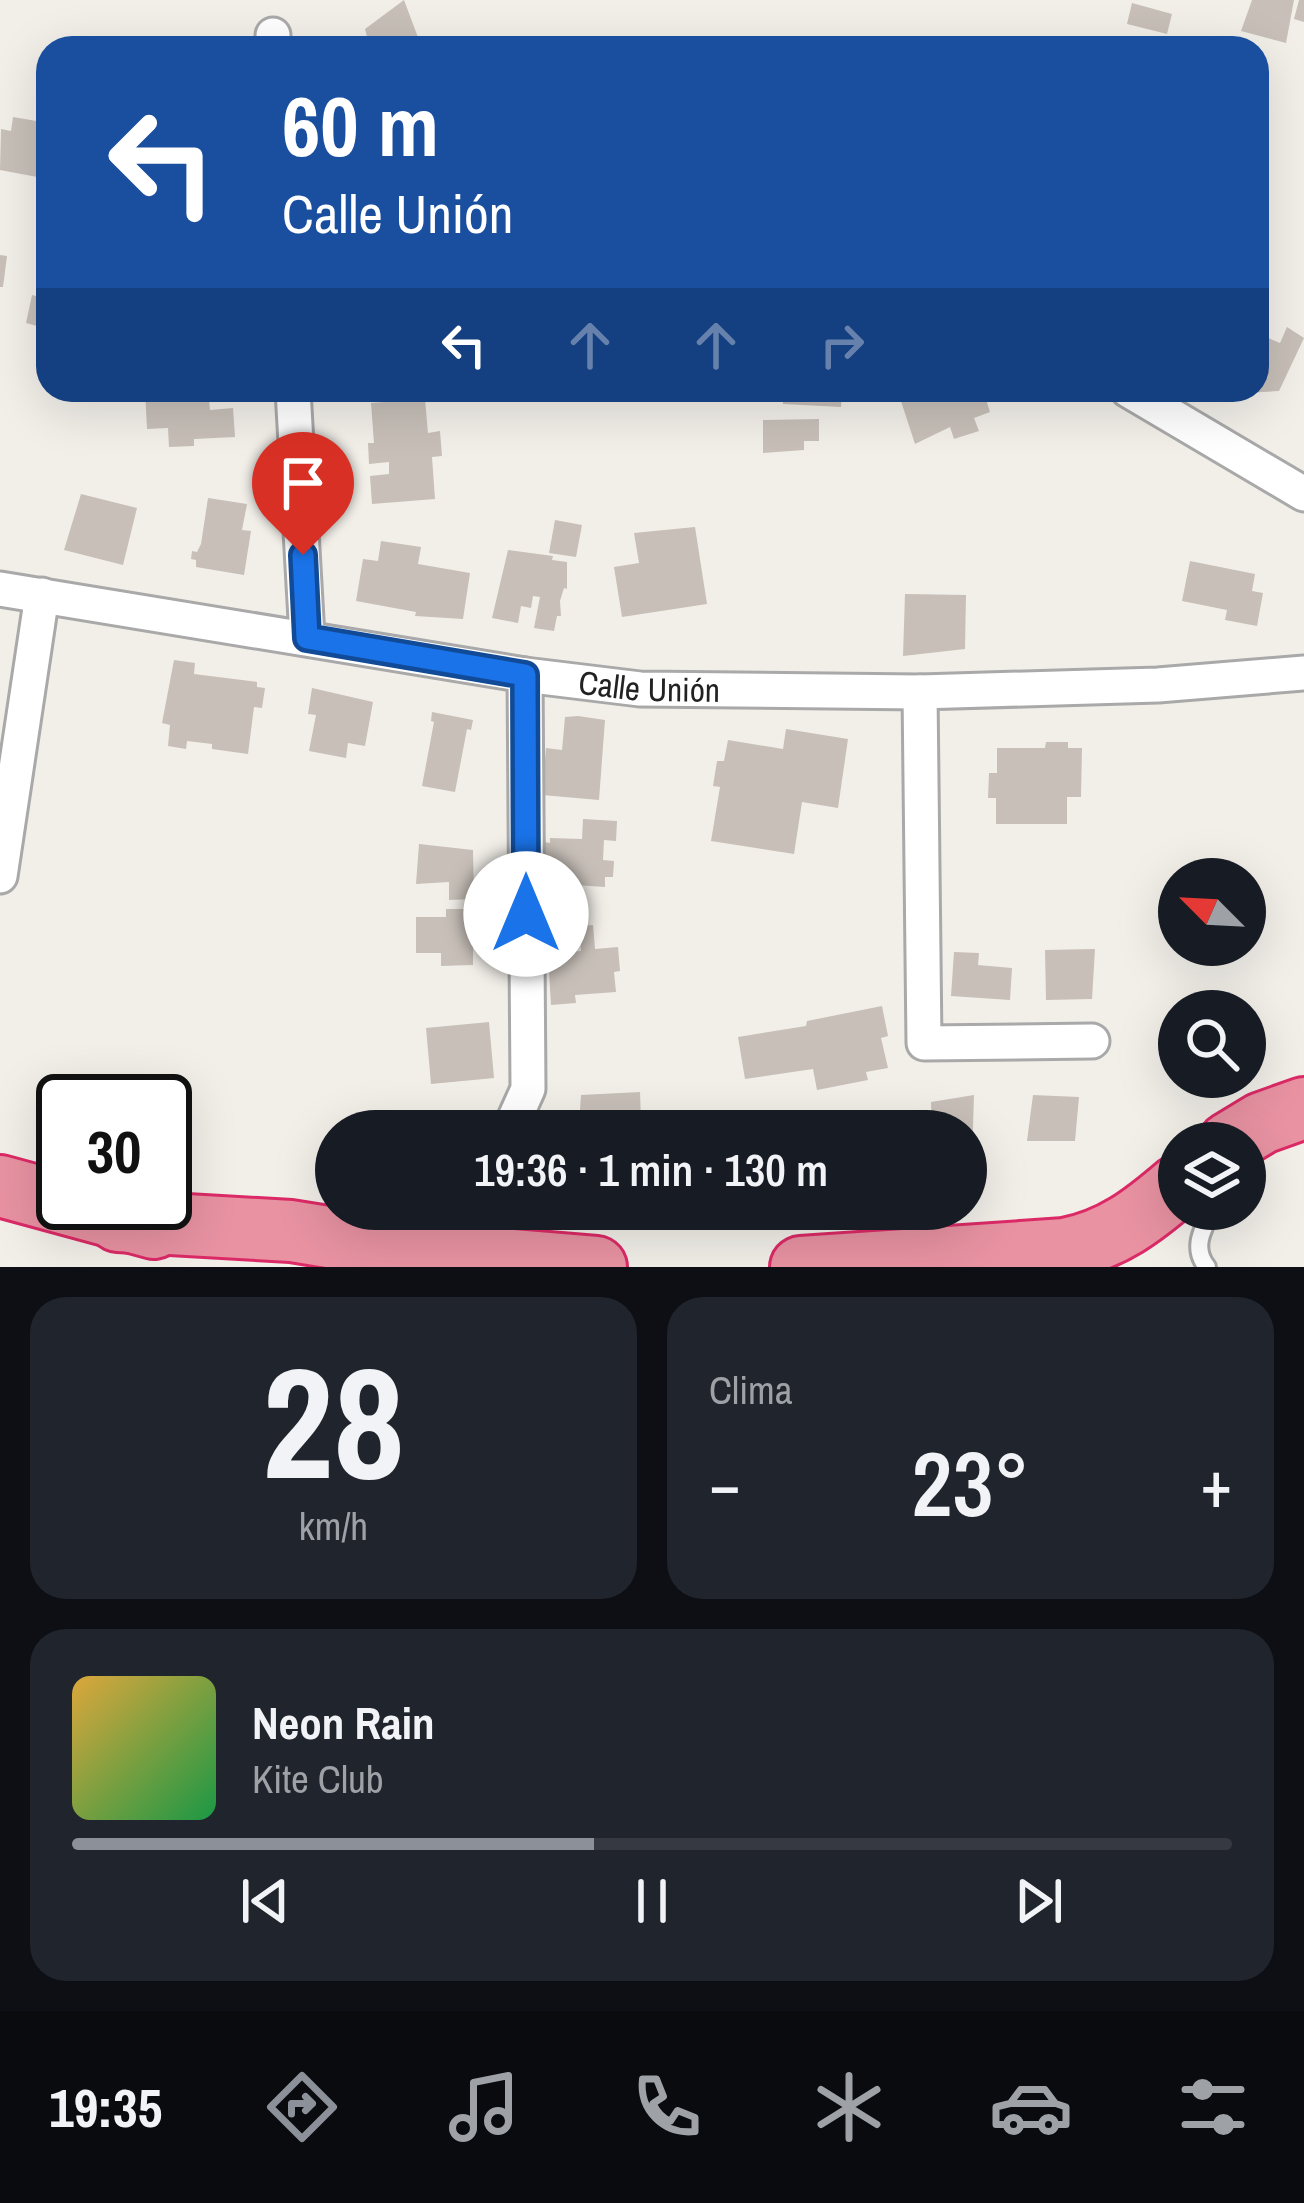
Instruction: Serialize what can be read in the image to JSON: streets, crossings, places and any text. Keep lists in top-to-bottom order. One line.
{"streets":{"street":["Calle Unión"]},"north":"top left","page":{"turn":["60 m","Calle Unión"],"limit":"30","trip":"19:36 · 1 min · 130 m","tile":[["28","km/h"],"Clima"],"heat":["−","23°","+"],"song":["Neon Rain","Kite Club"],"tabs":"19:35"}}
